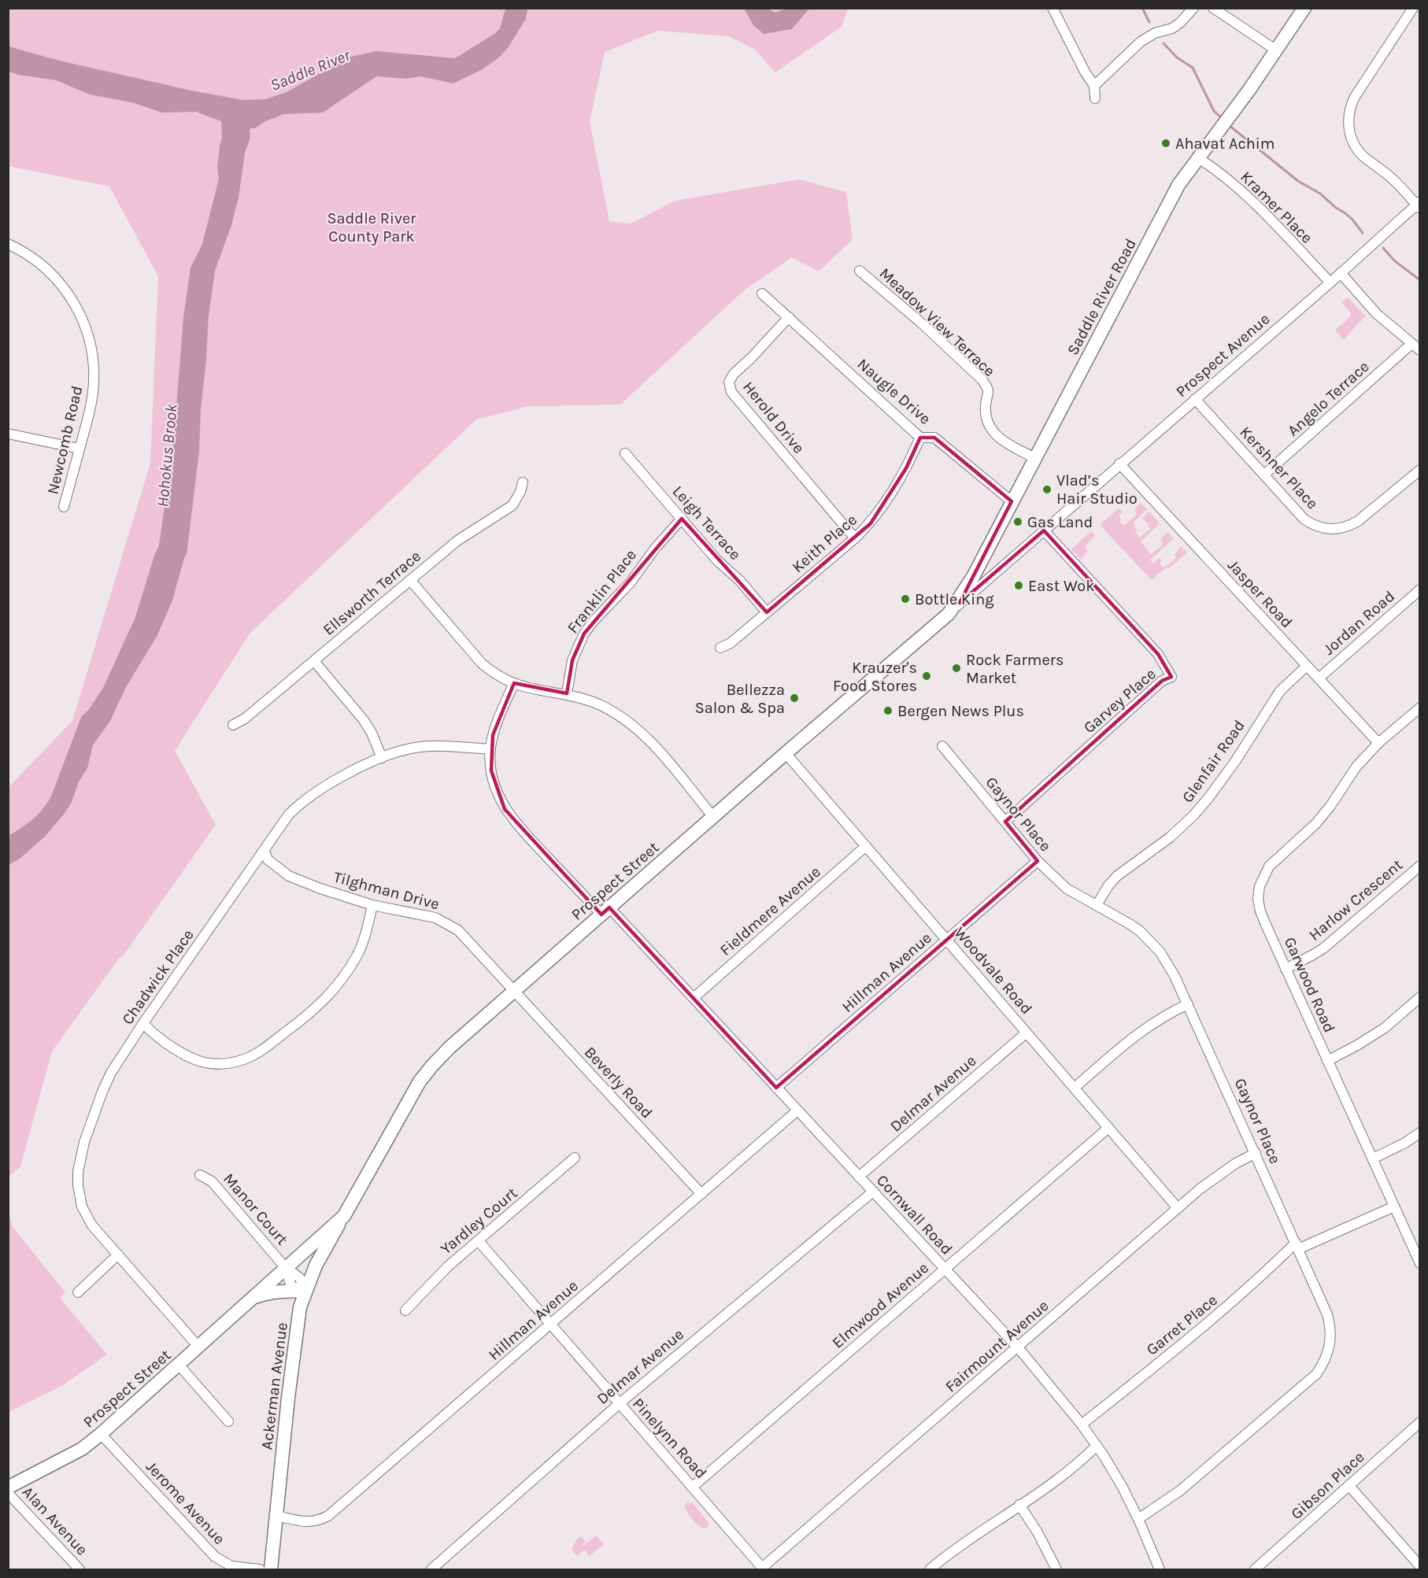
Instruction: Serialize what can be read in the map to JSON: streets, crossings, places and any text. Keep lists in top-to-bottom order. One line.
{"streets":{"main road":["Saddle River Road","Prospect Street","Ackerman Avenue"],"street":["Kramer Place","Meadow View Terrace","Prospect Avenue","Naugle Drive","Angelo Terrace","Herold Drive","Newcomb Road","Kershner Place","Leigh Terrace","Keith Place","Franklin Place","Ellsworth Terrace","Jasper Road","Jordan Road","Garvey Place","Glenfair Road","Gaynor Place","Tilghman Drive","Harlow Crescent","Fieldmere Avenue","Woodvale Road","Hillman Avenue","Chadwick Place","Garwood Road","Beverly Road","Delmar Avenue","Manor Court","Cornwall Road","Yardley Court","Elmwood Avenue","Garret Place","Fairmount Avenue","Pinelynn Road","Gibson Place","Jerome Avenue","Alan Avenue"]},"crossings":[["Kramer Place","Saddle River Road"],["Kramer Place","Prospect Avenue"],["Saddle River Road","Meadow View Terrace"],["Saddle River Road","Naugle Drive"],["Saddle River Road","Prospect Street"],["Prospect Avenue","Kershner Place"],["Prospect Avenue","Jasper Road"],["Prospect Avenue","Garvey Place"],["Prospect Avenue","Prospect Street"],["Naugle Drive","Herold Drive"],["Naugle Drive","Keith Place"],["Angelo Terrace","Kershner Place"],["Herold Drive","Keith Place"],["Leigh Terrace","Keith Place"],["Leigh Terrace","Franklin Place"],["Jasper Road","Jordan Road"],["Jasper Road","Glenfair Road"],["Jasper Road","Garwood Road"],["Garvey Place","Gaynor Place"],["Garvey Place","Prospect Street"],["Glenfair Road","Gaynor Place"],["Gaynor Place","Hillman Avenue"],["Gaynor Place","Cornwall Road"],["Gaynor Place","Garret Place"],["Gaynor Place","Fairmount Avenue"],["Prospect Street","Tilghman Drive"],["Prospect Street","Woodvale Road"],["Prospect Street","Chadwick Place"],["Prospect Street","Beverly Road"],["Prospect Street","Manor Court"],["Prospect Street","Cornwall Road"],["Prospect Street","Ackerman Avenue"],["Prospect Street","Jerome Avenue"],["Tilghman Drive","Chadwick Place"],["Tilghman Drive","Beverly Road"],["Harlow Crescent","Garwood Road"],["Fieldmere Avenue","Woodvale Road"],["Fieldmere Avenue","Cornwall Road"],["Woodvale Road","Hillman Avenue"],["Woodvale Road","Delmar Avenue"],["Woodvale Road","Elmwood Avenue"],["Woodvale Road","Fairmount Avenue"],["Hillman Avenue","Beverly Road"],["Hillman Avenue","Cornwall Road"],["Hillman Avenue","Ackerman Avenue"],["Hillman Avenue","Pinelynn Road"],["Chadwick Place","Cornwall Road"],["Garwood Road","Garret Place"],["Delmar Avenue","Cornwall Road"],["Delmar Avenue","Pinelynn Road"],["Manor Court","Ackerman Avenue"],["Cornwall Road","Elmwood Avenue"],["Cornwall Road","Garret Place"],["Cornwall Road","Fairmount Avenue"],["Yardley Court","Pinelynn Road"],["Elmwood Avenue","Pinelynn Road"],["Fairmount Avenue","Pinelynn Road"]],"water":["Saddle River","Hohokus Brook"],"parks":["Saddle River County Park"],"places":["Ahavat Achim","Vlad’s Hair Studio","Gas Land","East Wok","Bottle King","Rock Farmers Market","Krauzer's Food Stores","Bellezza Salon & Spa","Bergen News Plus"]}
